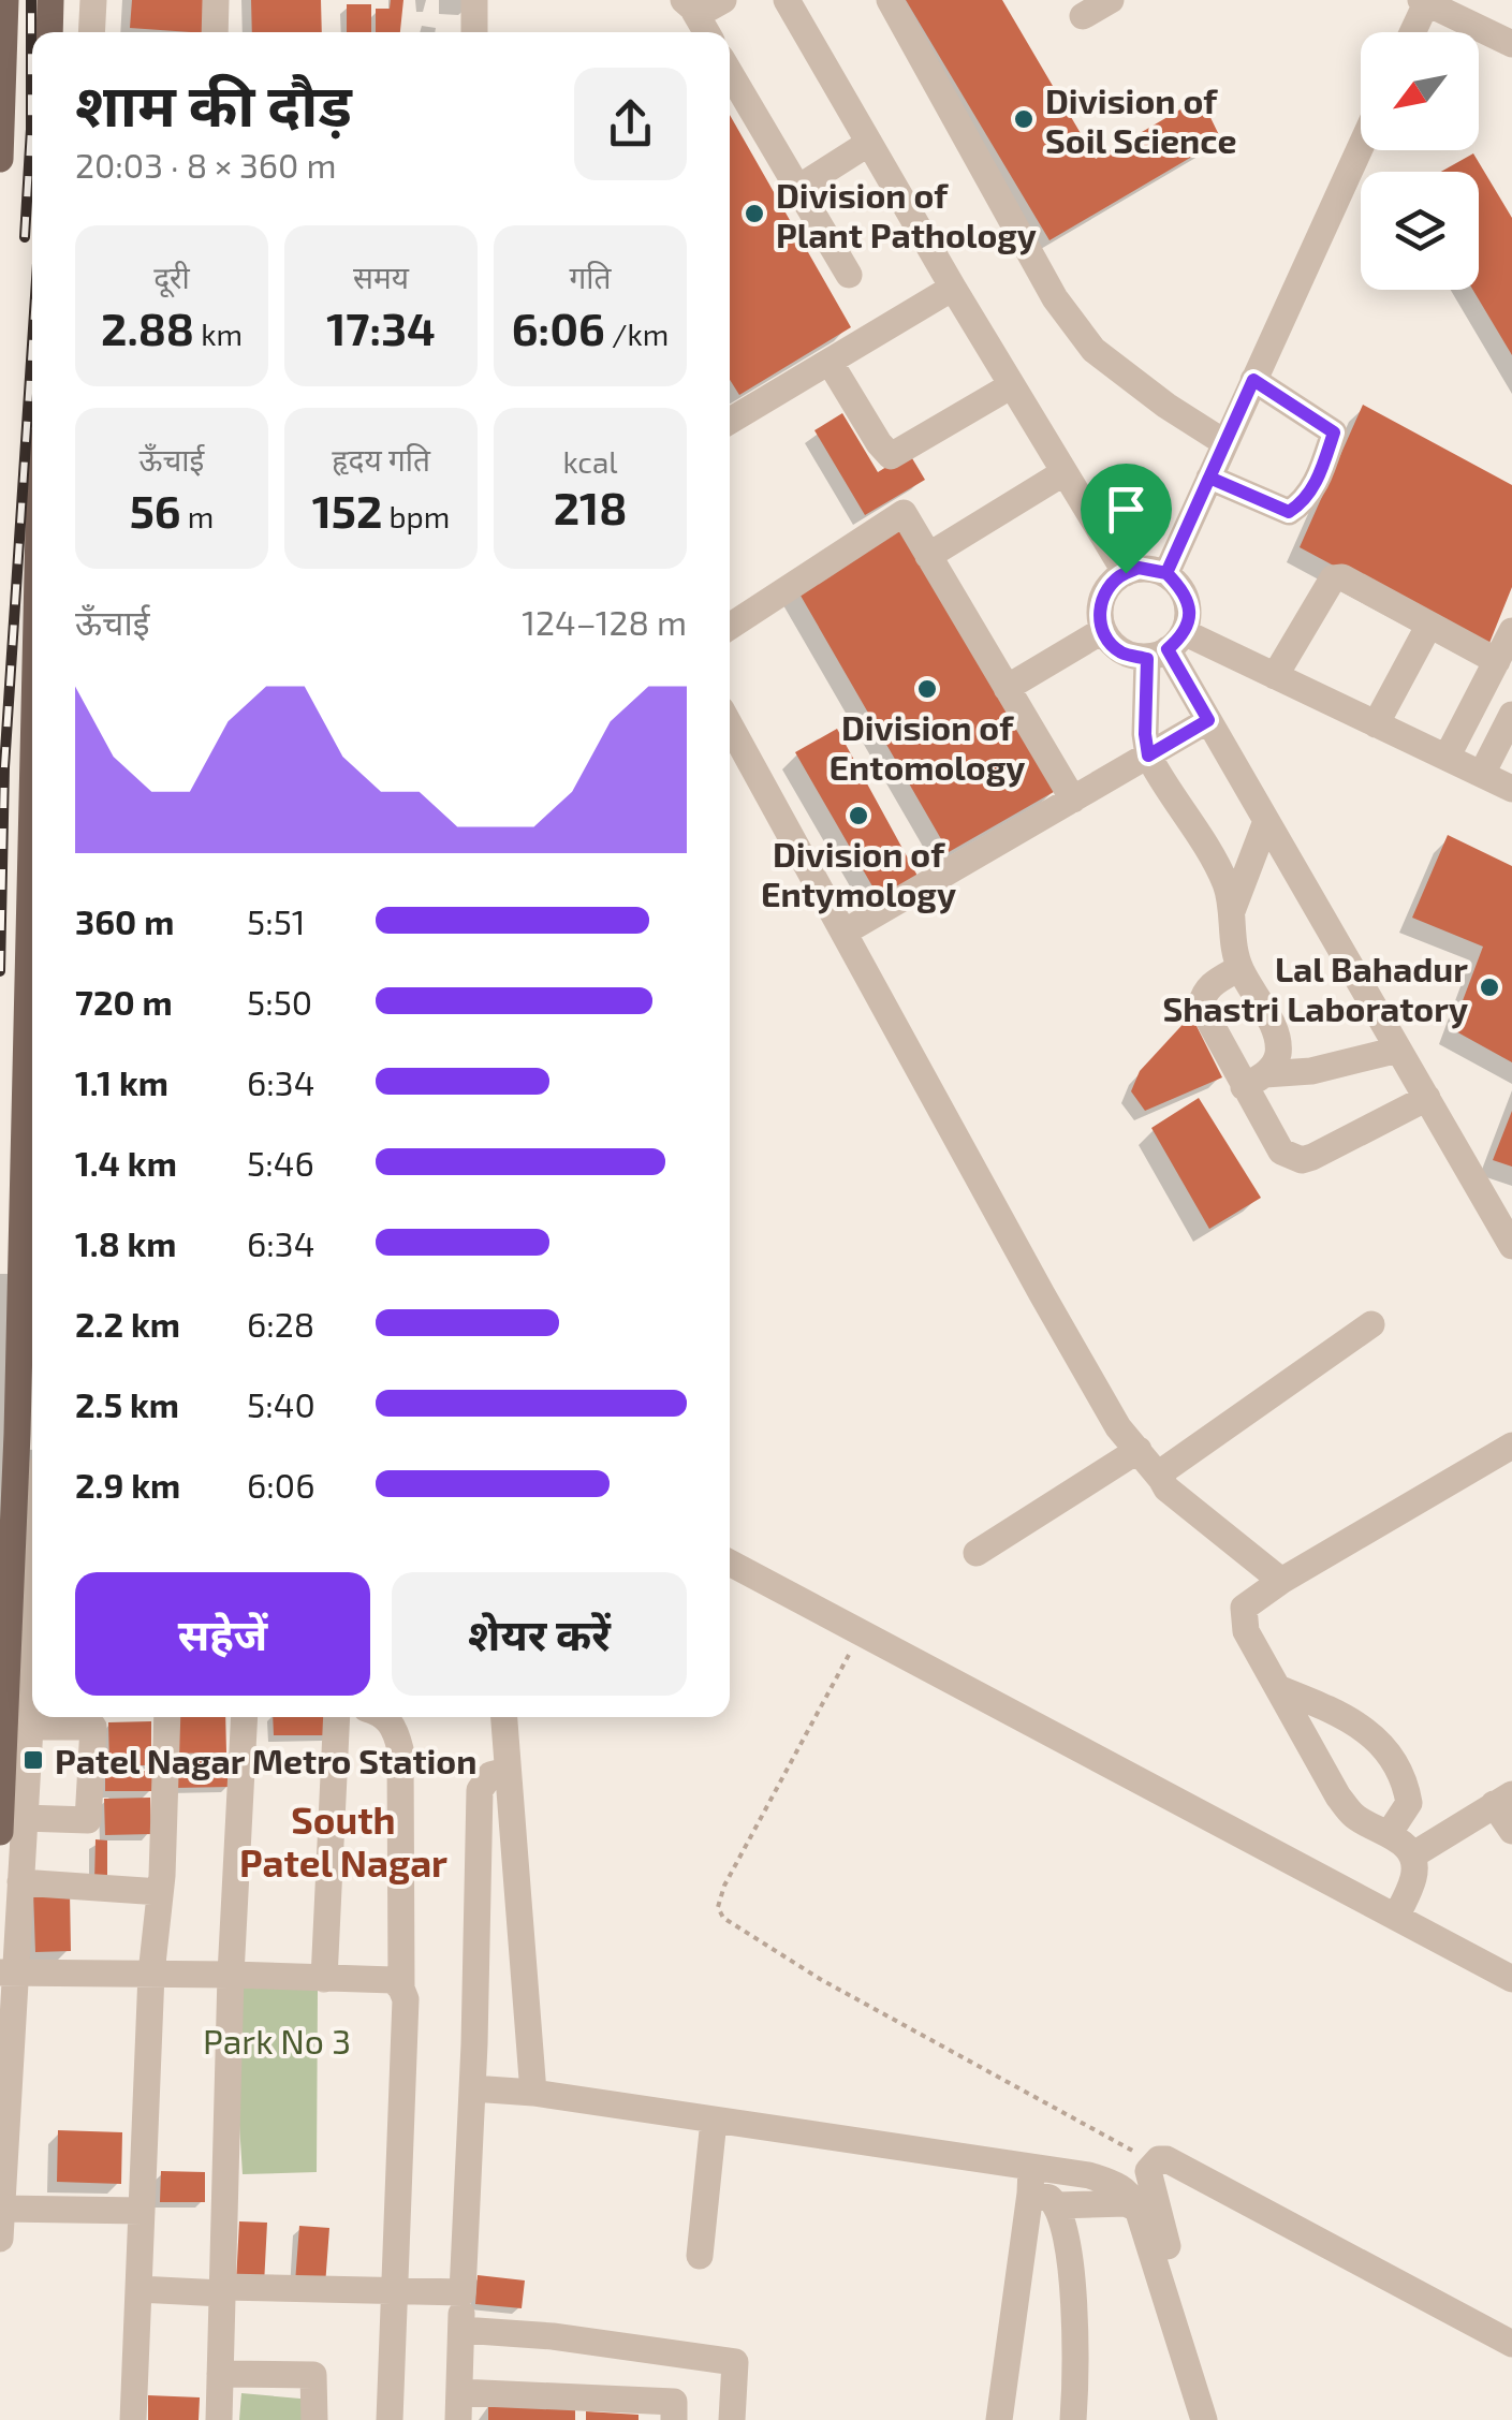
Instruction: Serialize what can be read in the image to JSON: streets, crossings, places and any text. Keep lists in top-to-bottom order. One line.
{"districts":["South Patel Nagar"],"parks":["Park No 3"],"places":{"other":["Division of Soil Science","Division of Plant Pathology","Division of Entomology","Division of Entymology","Lal Bahadur Shastri Laboratory"],"transit":["Patel Nagar Metro Station"]},"north":"bottom left","page":{"heading":["शाम की दौड़","20:03 · 8 × 360 m"],"stats":[["दूरी","2.88 km"],["समय","17:34"],["गति","6:06 /km"],["ऊँचाई","56 m"],["हृदय गति","152 bpm"],["kcal","218"]],"chart":["ऊँचाई","124–128 m"],"list":[{"name":"360 m","note":"5:51"},{"name":"720 m","note":"5:50"},{"name":"1.1 km","note":"6:34"},{"name":"1.4 km","note":"5:46"},{"name":"1.8 km","note":"6:34"},{"name":"2.2 km","note":"6:28"},{"name":"2.5 km","note":"5:40"},{"name":"2.9 km","note":"6:06"}],"buttons":["सहेजें","शेयर करें"]}}
